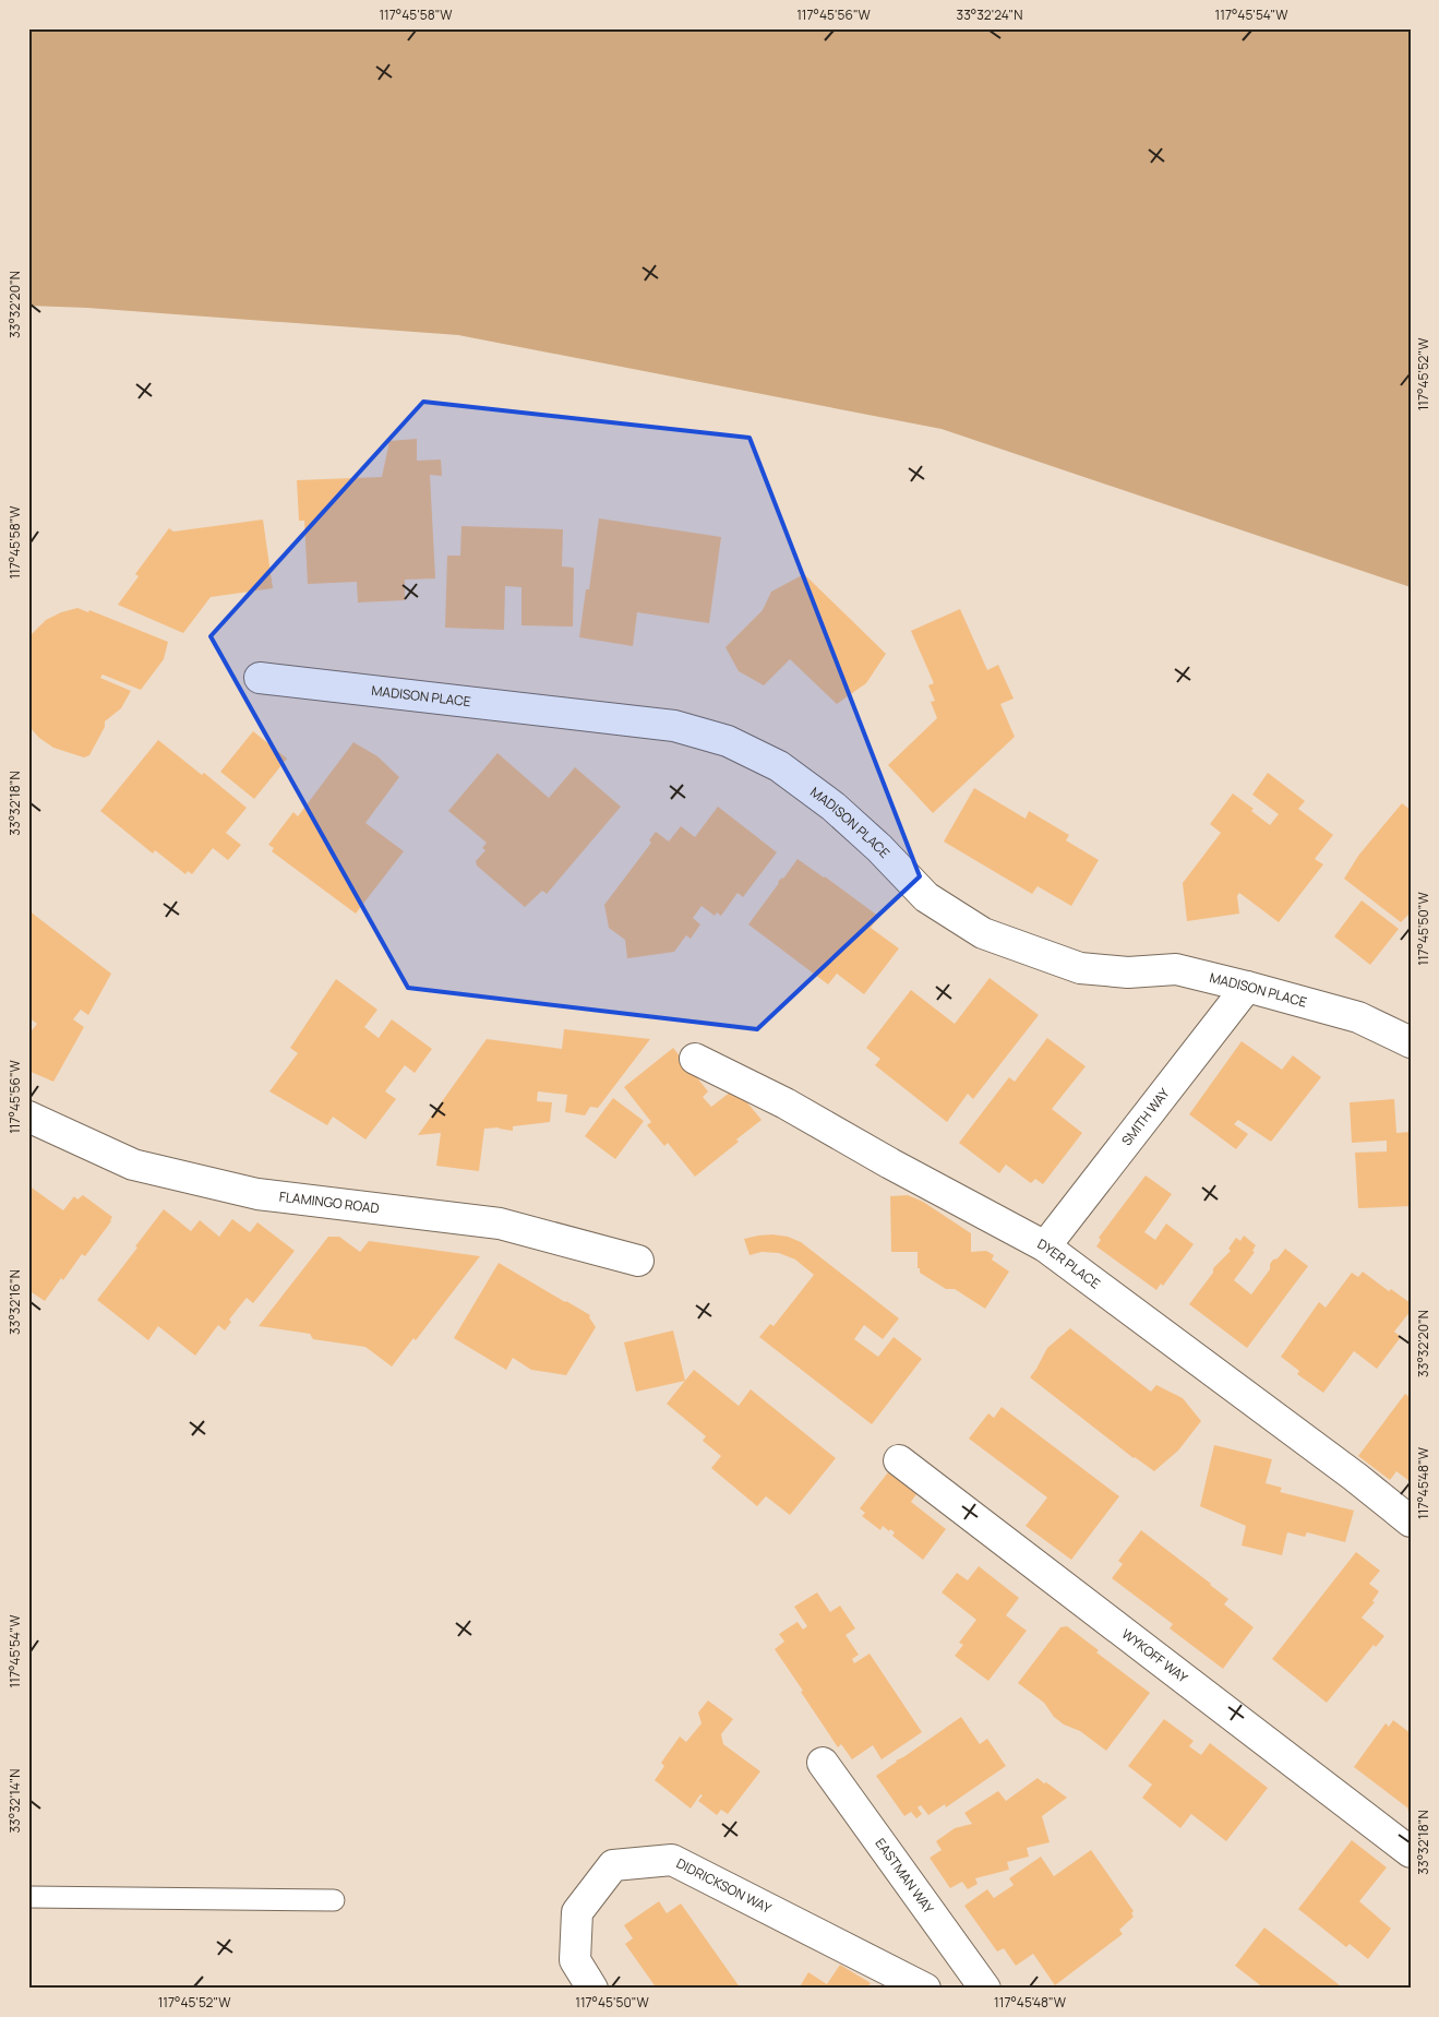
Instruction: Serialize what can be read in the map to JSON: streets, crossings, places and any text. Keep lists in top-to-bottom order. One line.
{"streets":{"street":["MADISON PLACE","SMITH WAY","FLAMINGO ROAD","DYER PLACE","WYKOFF WAY","EASTMAN WAY","DIDRICKSON WAY"]},"crossings":[["MADISON PLACE","SMITH WAY"],["SMITH WAY","DYER PLACE"]],"coordinates":["117°45'58\"W","117°45'56\"W","33°32'24\"N","117°45'54\"W","33°32'20\"N","117°45'52\"W","33°32'18\"N","117°45'50\"W","33°32'16\"N","117°45'48\"W","33°32'14\"N"]}
